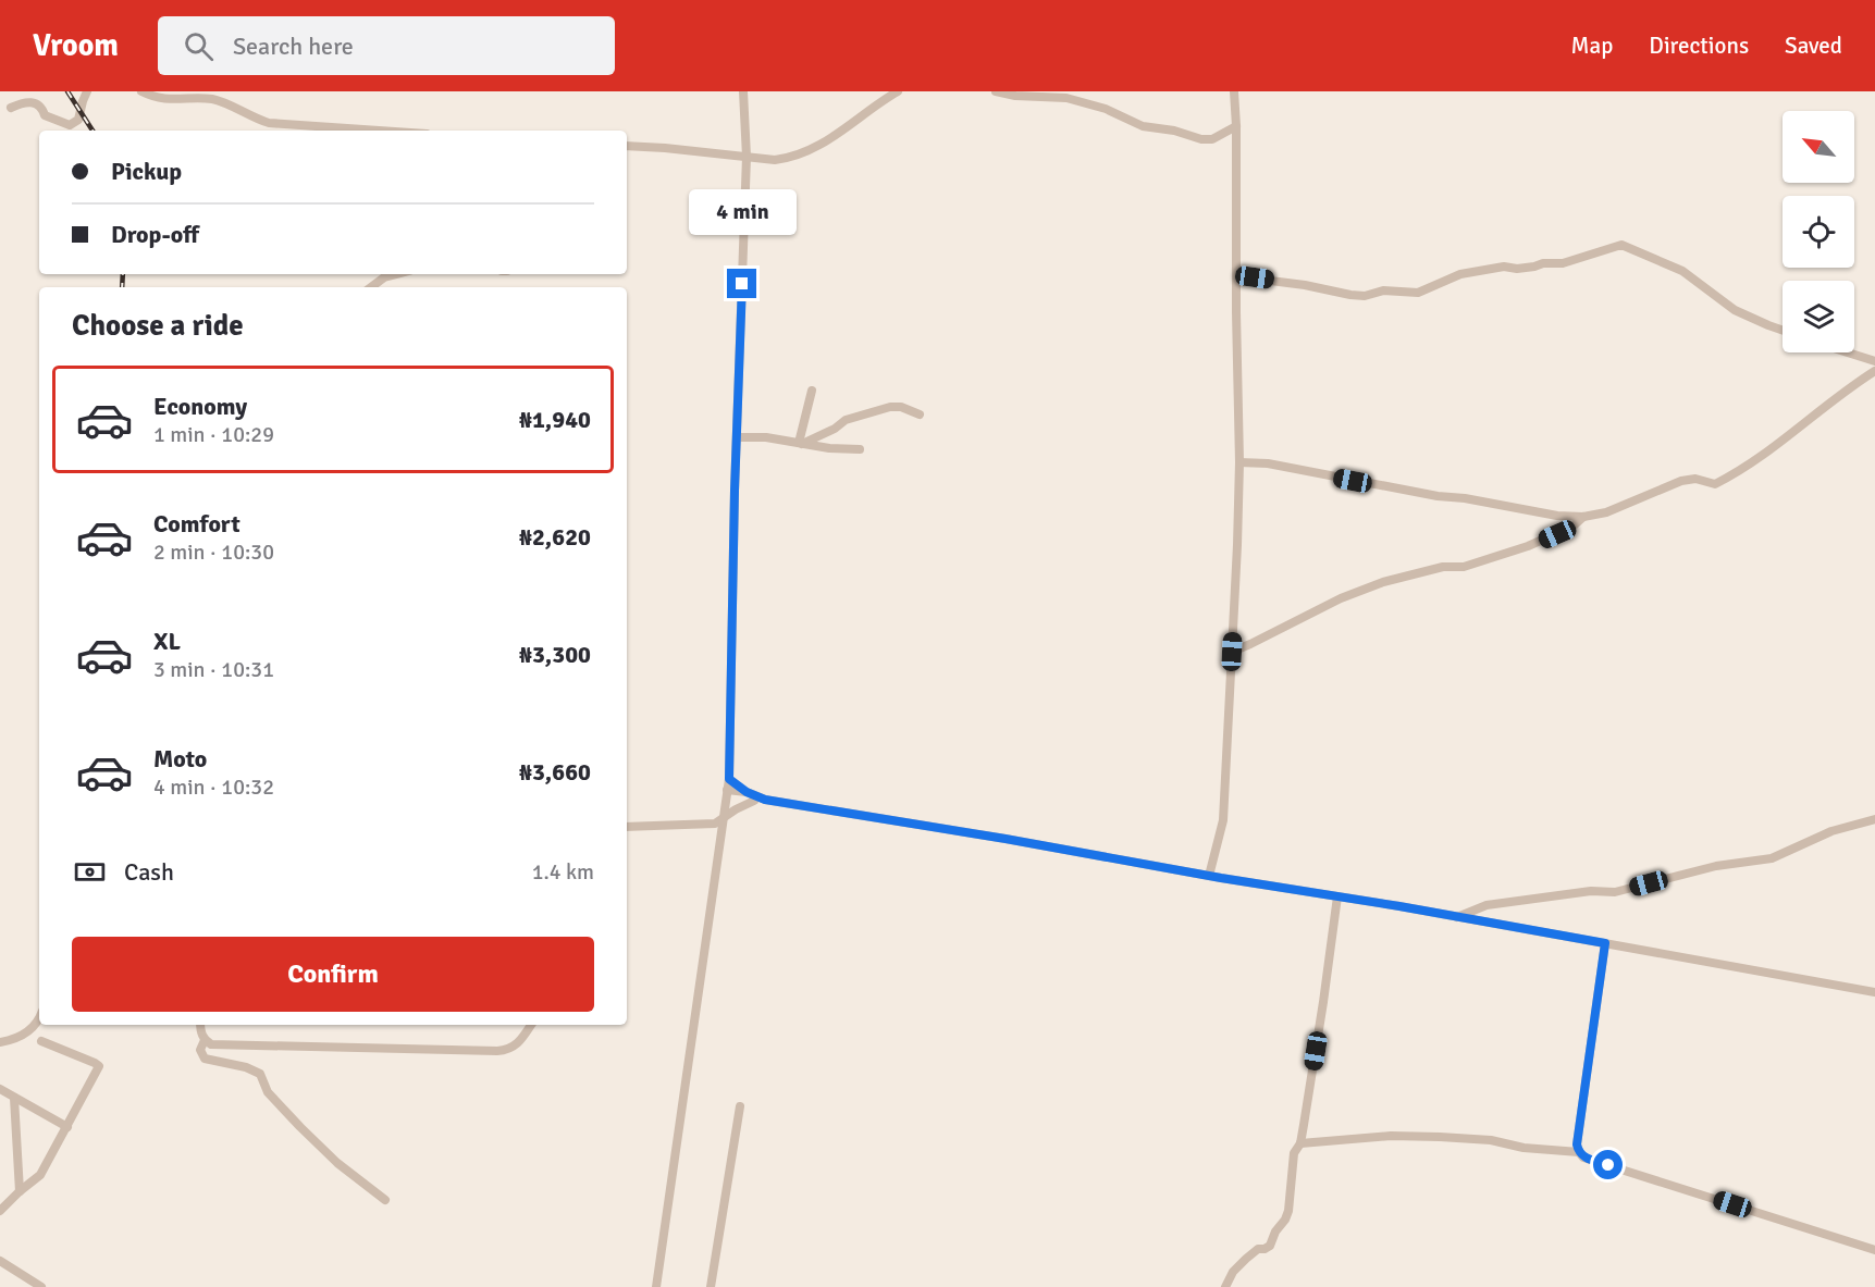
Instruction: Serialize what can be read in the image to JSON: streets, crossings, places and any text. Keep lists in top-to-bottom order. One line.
{"north":"top left","page":{"header":"Vroom","search":"Search here","nav":["Map","Directions","Saved"],"banner":["Pickup","Drop-off"],"bubble":"4 min","heading":"Choose a ride","list":[{"name":"Economy","note":"1 min · 10:29","value":"₦1,940"},{"name":"Comfort","note":"2 min · 10:30","value":"₦2,620"},{"name":"XL","note":"3 min · 10:31","value":"₦3,300"},{"name":"Moto","note":"4 min · 10:32","value":"₦3,660"}],"pay":["Cash","1.4 km"],"buttons":"Confirm"}}
